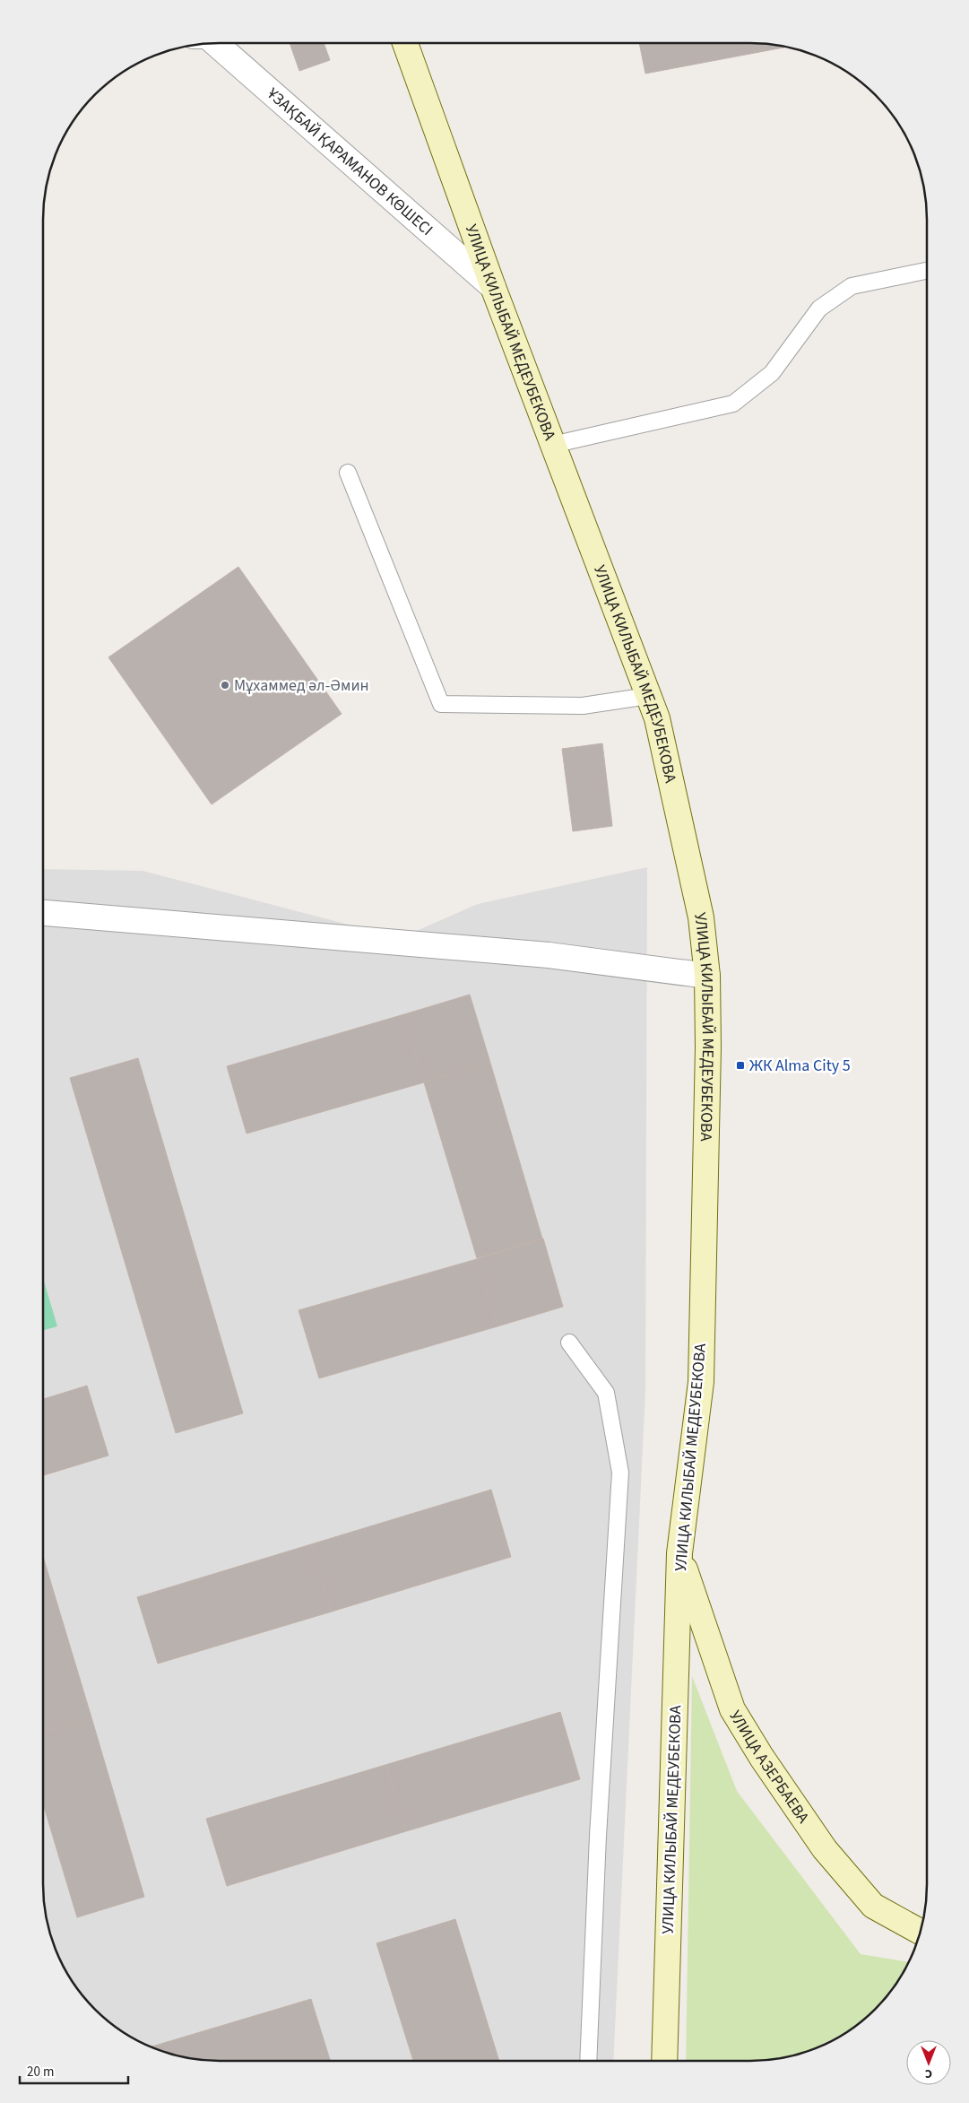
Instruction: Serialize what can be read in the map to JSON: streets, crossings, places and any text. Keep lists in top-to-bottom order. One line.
{"streets":{"main road":["УЛИЦА КИЛЫБАЙ МЕДЕУБЕКОВА","УЛИЦА АЗЕРБАЕВА"],"street":["ҰЗАҚБАЙ ҚАРАМАНОВ КӨШЕСІ"]},"crossings":[["ҰЗАҚБАЙ ҚАРАМАНОВ КӨШЕСІ","УЛИЦА КИЛЫБАЙ МЕДЕУБЕКОВА"],["УЛИЦА КИЛЫБАЙ МЕДЕУБЕКОВА","УЛИЦА АЗЕРБАЕВА"]],"places":{"other":["Мұхаммед әл-Әмин"],"transit":["ЖК Alma City 5"]},"scale_bar":"20 m","north":"bottom"}
